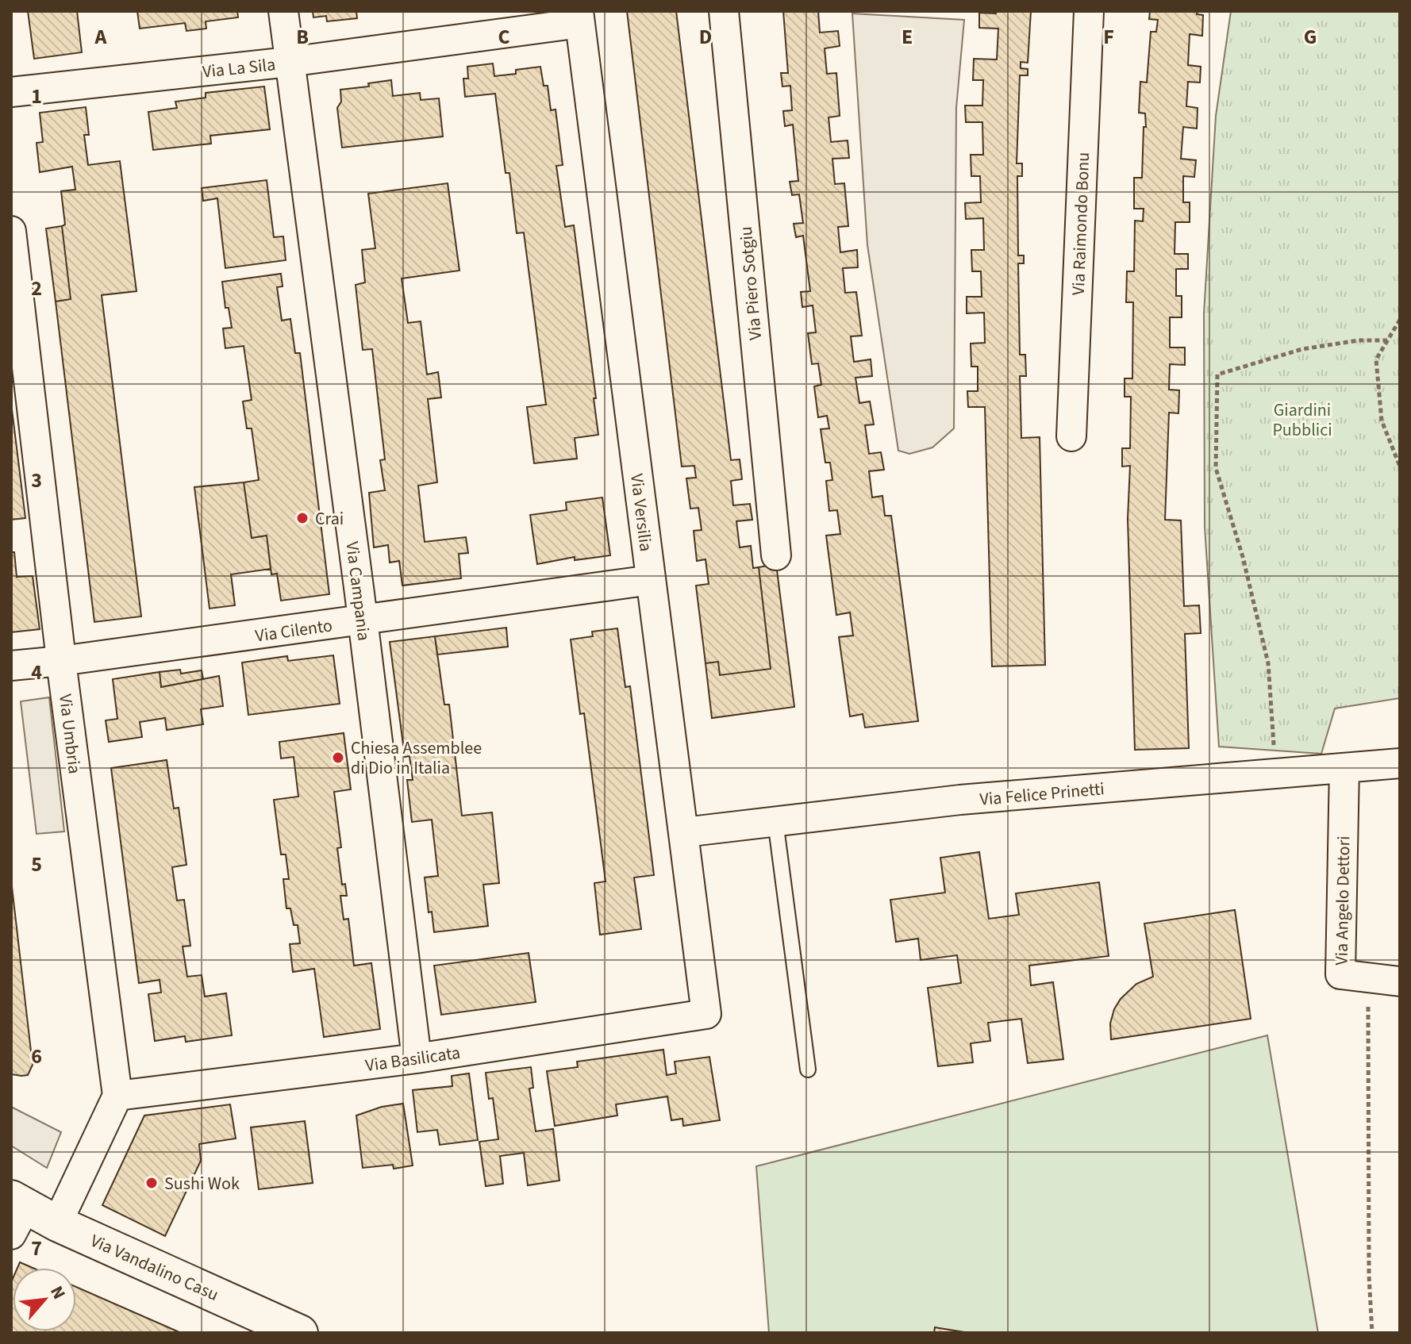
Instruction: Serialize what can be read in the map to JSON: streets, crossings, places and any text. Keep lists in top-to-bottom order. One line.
{"streets":{"main road":["Via Vandalino Casu"],"street":["Via La Sila","Via Raimondo Bonu","Via Piero Sotgiu","Via Versilia","Via Campania","Via Cilento","Via Umbria","Via Felice Prinetti","Via Angelo Dettori","Via Basilicata"]},"crossings":[["Via La Sila","Via Versilia"],["Via La Sila","Via Campania"],["Via Versilia","Via Cilento"],["Via Versilia","Via Felice Prinetti"],["Via Versilia","Via Basilicata"],["Via Campania","Via Cilento"],["Via Campania","Via Basilicata"],["Via Cilento","Via Umbria"],["Via Umbria","Via Basilicata"],["Via Felice Prinetti","Via Angelo Dettori"]],"parks":["Giardini Pubblici"],"places":["Crai","Chiesa Assemblee di Dio in Italia","Sushi Wok"],"north":"top right","grid":{"columns":["A","B","C","D","E","F","G"],"rows":["1","2","3","4","5","6","7"]}}
